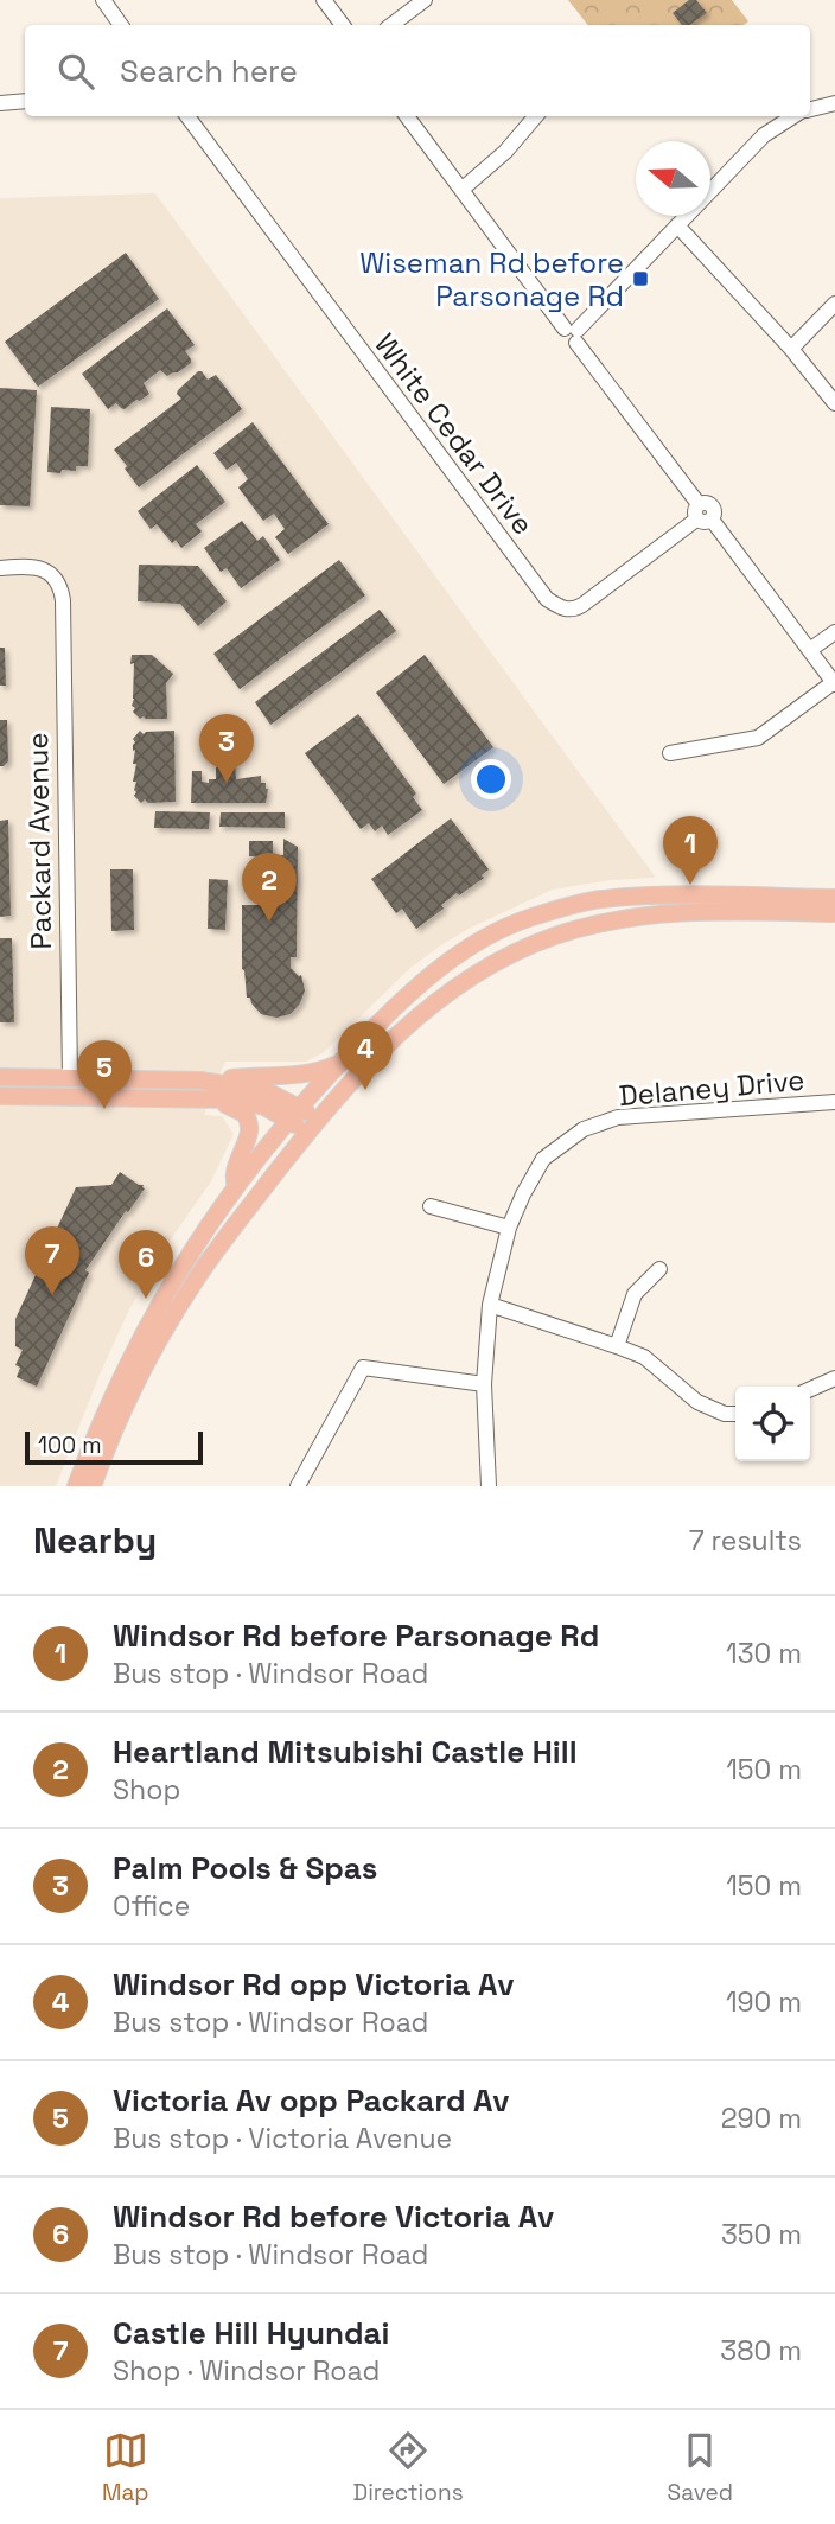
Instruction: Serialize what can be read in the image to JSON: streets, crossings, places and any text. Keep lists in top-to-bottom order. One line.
{"streets":{"main road":["Packard Avenue"],"street":["White Cedar Drive","Delaney Drive"]},"places":{"transit":["Wiseman Rd before Parsonage Rd"]},"scale_bar":"100 m","north":"left","page":{"search":"Search here","pins":["3","1","2","4","5","7","6"],"scale":"100 m","heading":["Nearby","7 results"],"list":[{"mark":"1","name":"Windsor Rd before Parsonage Rd","note":"Bus stop · Windsor Road","value":"130 m"},{"mark":"2","name":"Heartland Mitsubishi Castle Hill","note":"Shop","value":"150 m"},{"mark":"3","name":"Palm Pools & Spas","note":"Office","value":"150 m"},{"mark":"4","name":"Windsor Rd opp Victoria Av","note":"Bus stop · Windsor Road","value":"190 m"},{"mark":"5","name":"Victoria Av opp Packard Av","note":"Bus stop · Victoria Avenue","value":"290 m"},{"mark":"6","name":"Windsor Rd before Victoria Av","note":"Bus stop · Windsor Road","value":"350 m"},{"mark":"7","name":"Castle Hill Hyundai","note":"Shop · Windsor Road","value":"380 m"}],"nav":["Map","Directions","Saved"]}}
